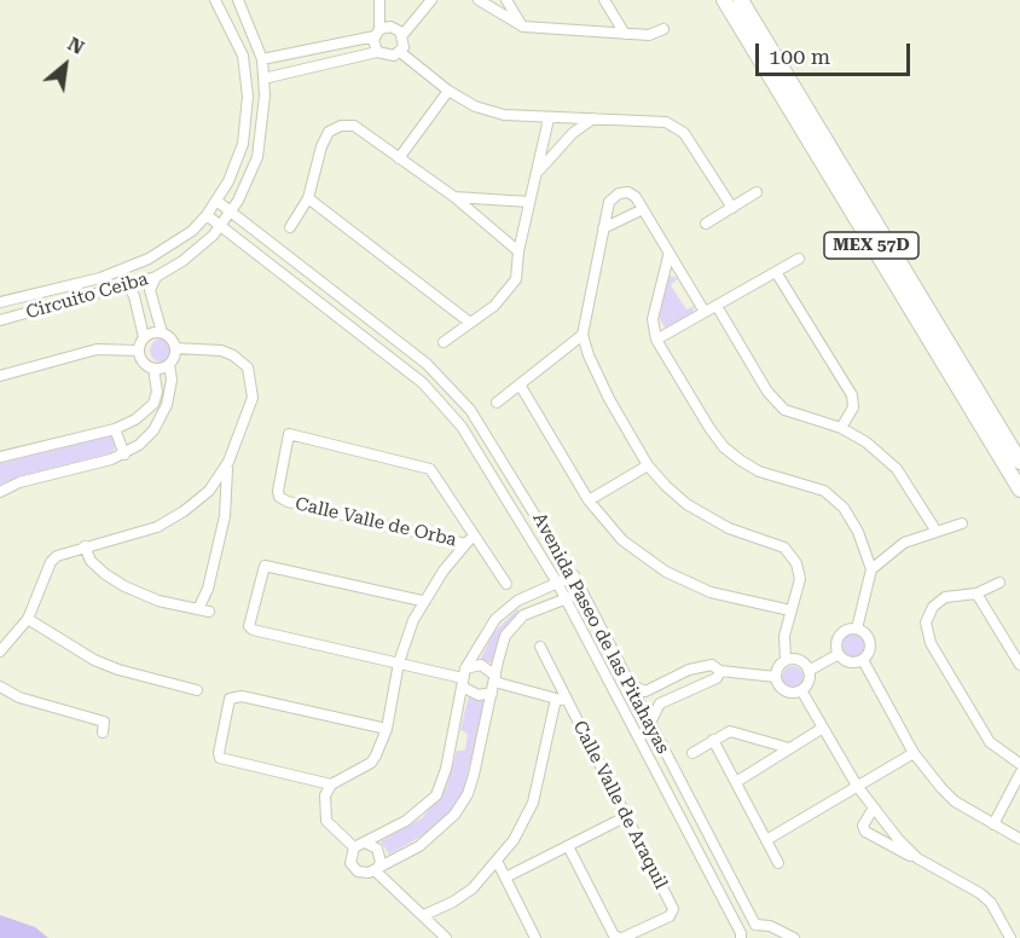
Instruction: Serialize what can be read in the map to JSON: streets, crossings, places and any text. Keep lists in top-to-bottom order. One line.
{"streets":{"highway":["MEX 57D"],"street":["Circuito Ceiba","Calle Valle de Orba","Avenida Paseo de las Pitahayas","Calle Valle de Araquil"]},"crossings":[["Circuito Ceiba","Avenida Paseo de las Pitahayas"]],"scale_bar":"100 m","north":"top right"}
